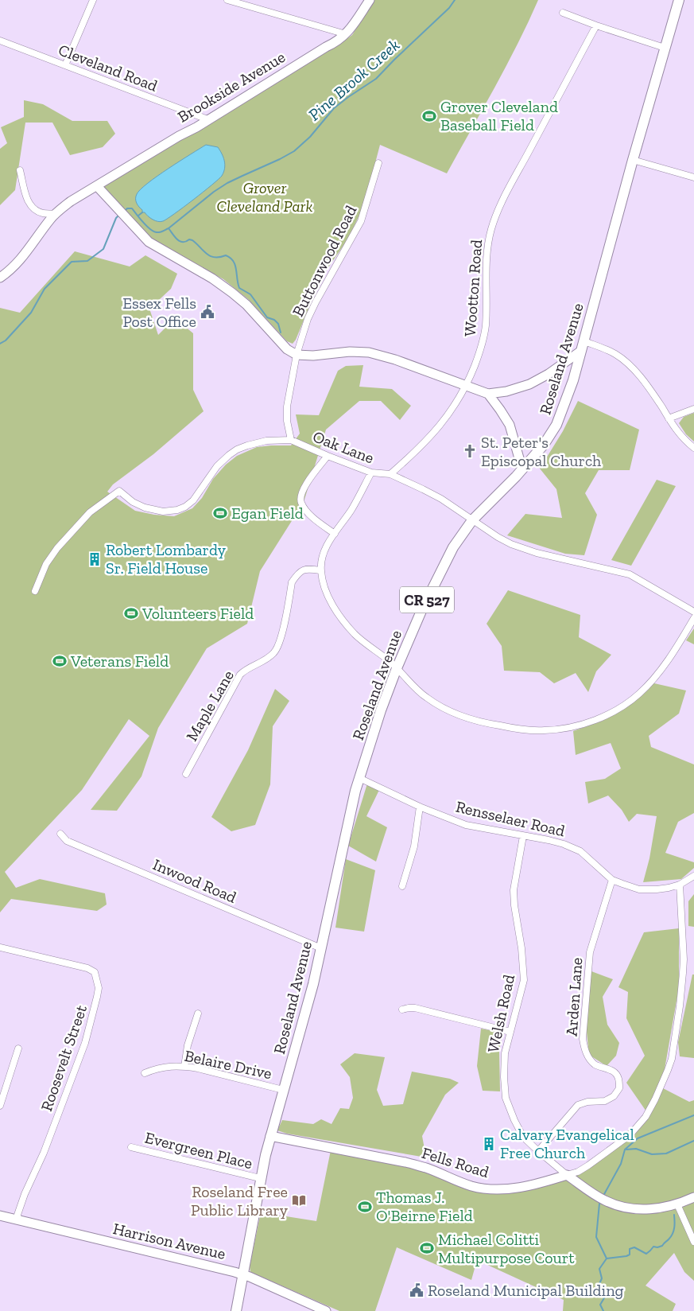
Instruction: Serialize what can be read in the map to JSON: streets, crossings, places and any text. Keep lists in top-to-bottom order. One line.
{"streets":{"main road":["Roseland Avenue","CR 527"],"street":["Cleveland Road","Brookside Avenue","Buttonwood Road","Wootton Road","Oak Lane","Maple Lane","Rensselaer Road","Inwood Road","Arden Lane","Welsh Road","Roosevelt Street","Belaire Drive","Evergreen Place","Fells Road","Harrison Avenue"]},"crossings":[["Cleveland Road","Brookside Avenue"],["Buttonwood Road","Oak Lane"],["Wootton Road","Oak Lane"],["Roseland Avenue","Oak Lane"],["Roseland Avenue","Rensselaer Road"],["Roseland Avenue","Inwood Road"],["Roseland Avenue","Belaire Drive"],["Roseland Avenue","Evergreen Place"],["Roseland Avenue","Fells Road"],["Roseland Avenue","Harrison Avenue"],["Rensselaer Road","Arden Lane"],["Rensselaer Road","Welsh Road"],["Arden Lane","Welsh Road"],["Welsh Road","Fells Road"],["Roosevelt Street","Harrison Avenue"]],"water":["Pine Brook Creek"],"parks":["Grover Cleveland Park"],"places":{"sports":["Grover Cleveland Baseball Field","Egan Field","Volunteers Field","Veterans Field","Thomas J. O'Beirne Field","Michael Colitti Multipurpose Court"],"public building":["Essex Fells Post Office","Roseland Municipal Building"],"church":["St. Peter's Episcopal Church"],"building":["Robert Lombardy Sr. Field House","Calvary Evangelical Free Church"],"library":["Roseland Free Public Library"]}}
